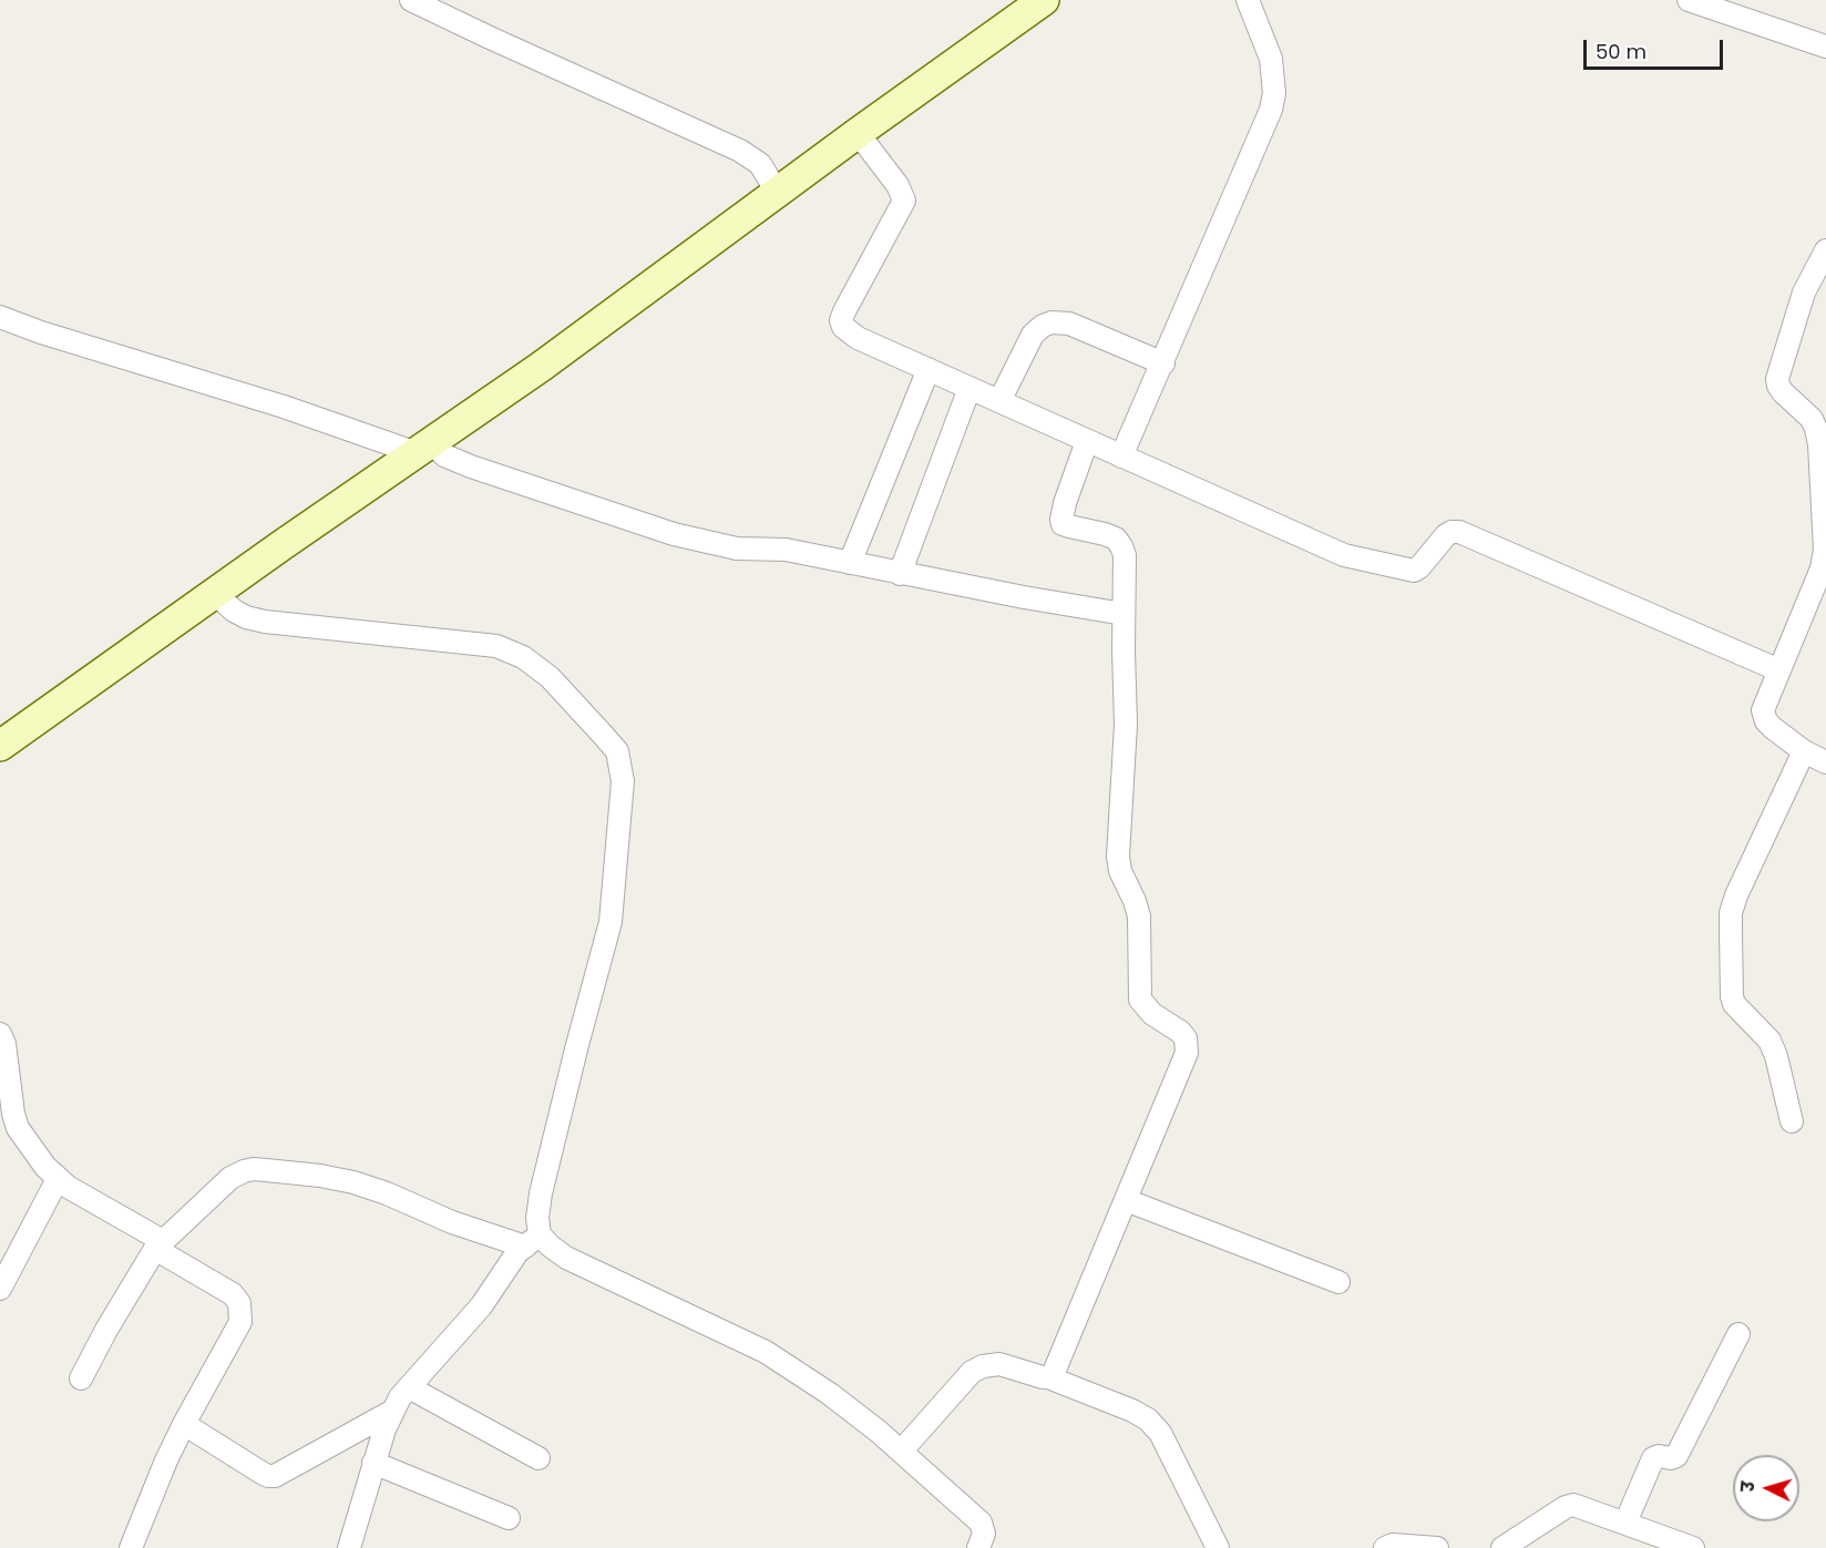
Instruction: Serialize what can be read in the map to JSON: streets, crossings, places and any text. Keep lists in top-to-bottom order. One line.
{"scale_bar":"50 m","north":"left"}
